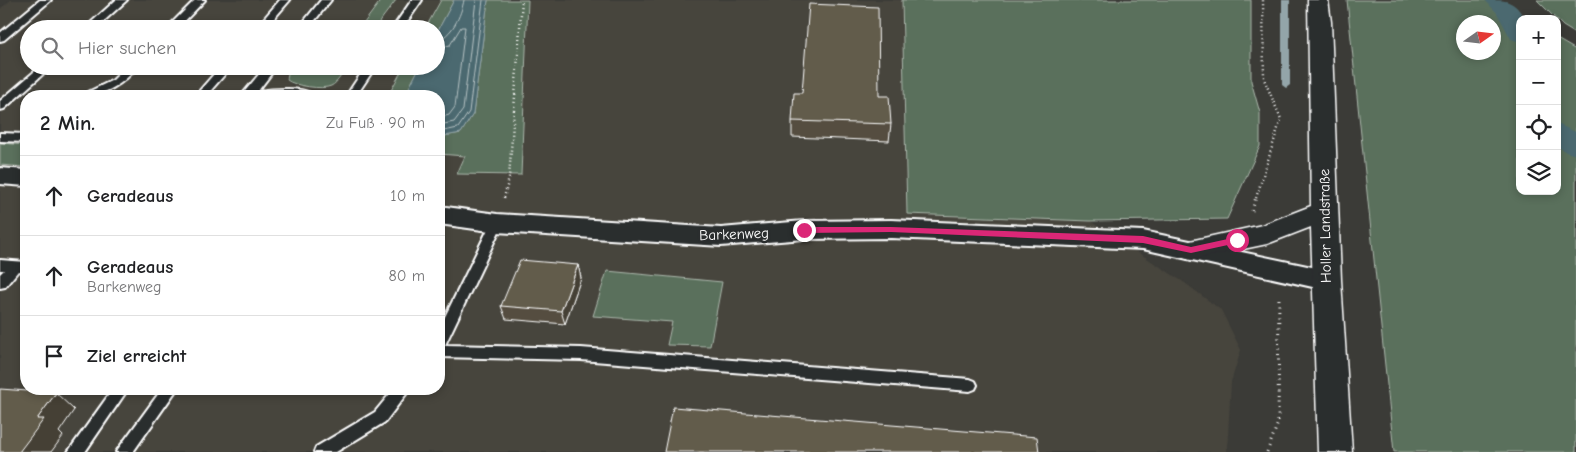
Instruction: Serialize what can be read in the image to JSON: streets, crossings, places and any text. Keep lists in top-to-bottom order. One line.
{"streets":{"main road":["Holler Landstraße"],"street":["Barkenweg"]},"crossings":[["Holler Landstraße","Barkenweg"]],"north":"right","page":{"map_buttons":["+","−"],"search":"Hier suchen","heading":["2 Min.","Zu Fuß · 90 m"],"list":[["Geradeaus","10 m"],["Geradeaus","Barkenweg","80 m"],"Ziel erreicht"]}}
